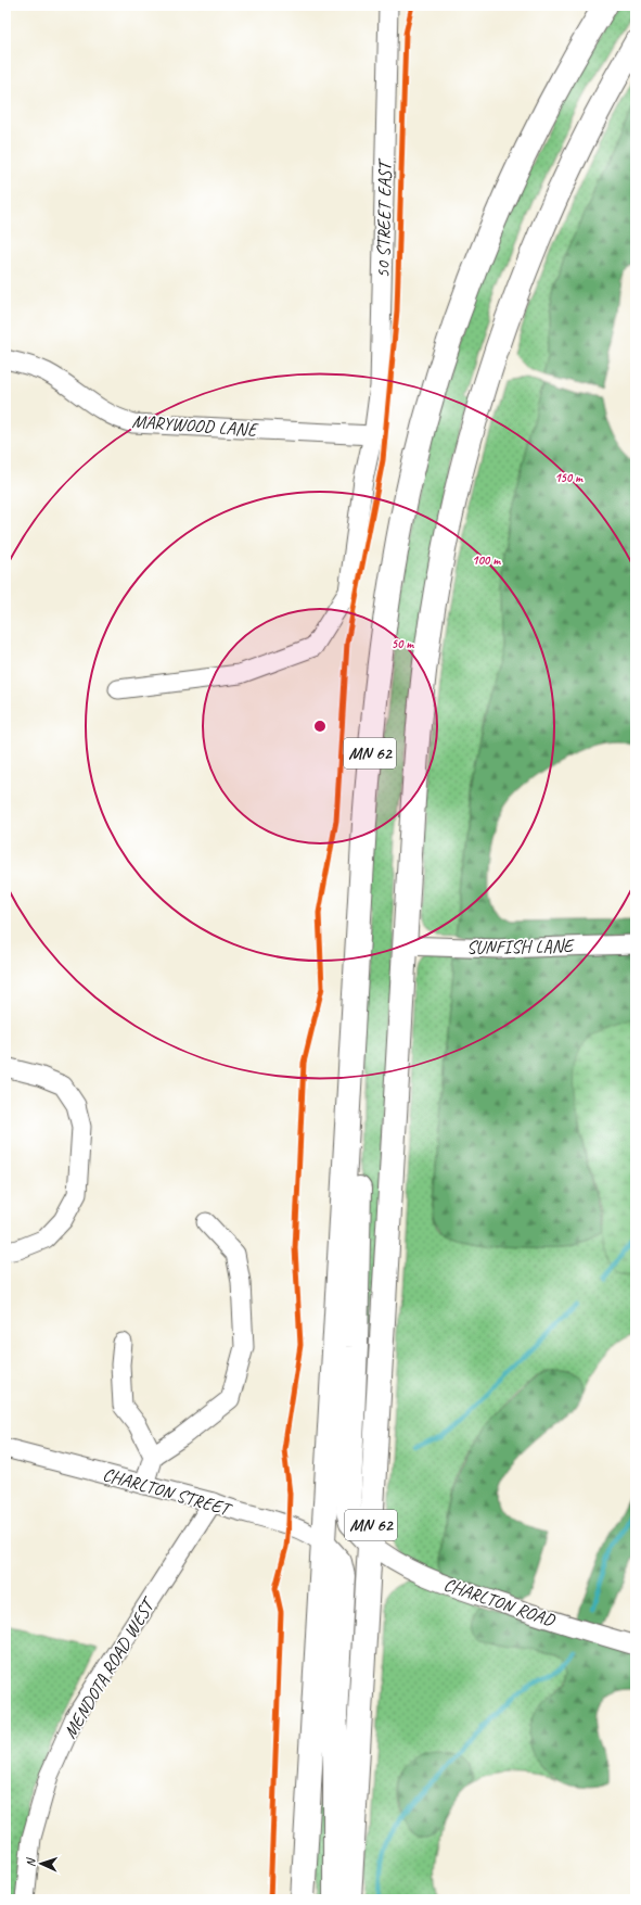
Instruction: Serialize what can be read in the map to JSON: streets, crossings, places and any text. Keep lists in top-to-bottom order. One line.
{"streets":{"highway":["MN 62"],"street":["50 STREET EAST","MARYWOOD LANE","SUNFISH LANE","CHARLTON STREET","CHARLTON ROAD","MENDOTA ROAD WEST"]},"crossings":[["50 STREET EAST","MARYWOOD LANE"],["MN 62","SUNFISH LANE"],["MN 62","CHARLTON STREET"],["MN 62","CHARLTON ROAD"],["CHARLTON STREET","MENDOTA ROAD WEST"]],"north":"left","rings":["150 m","100 m","50 m"]}
